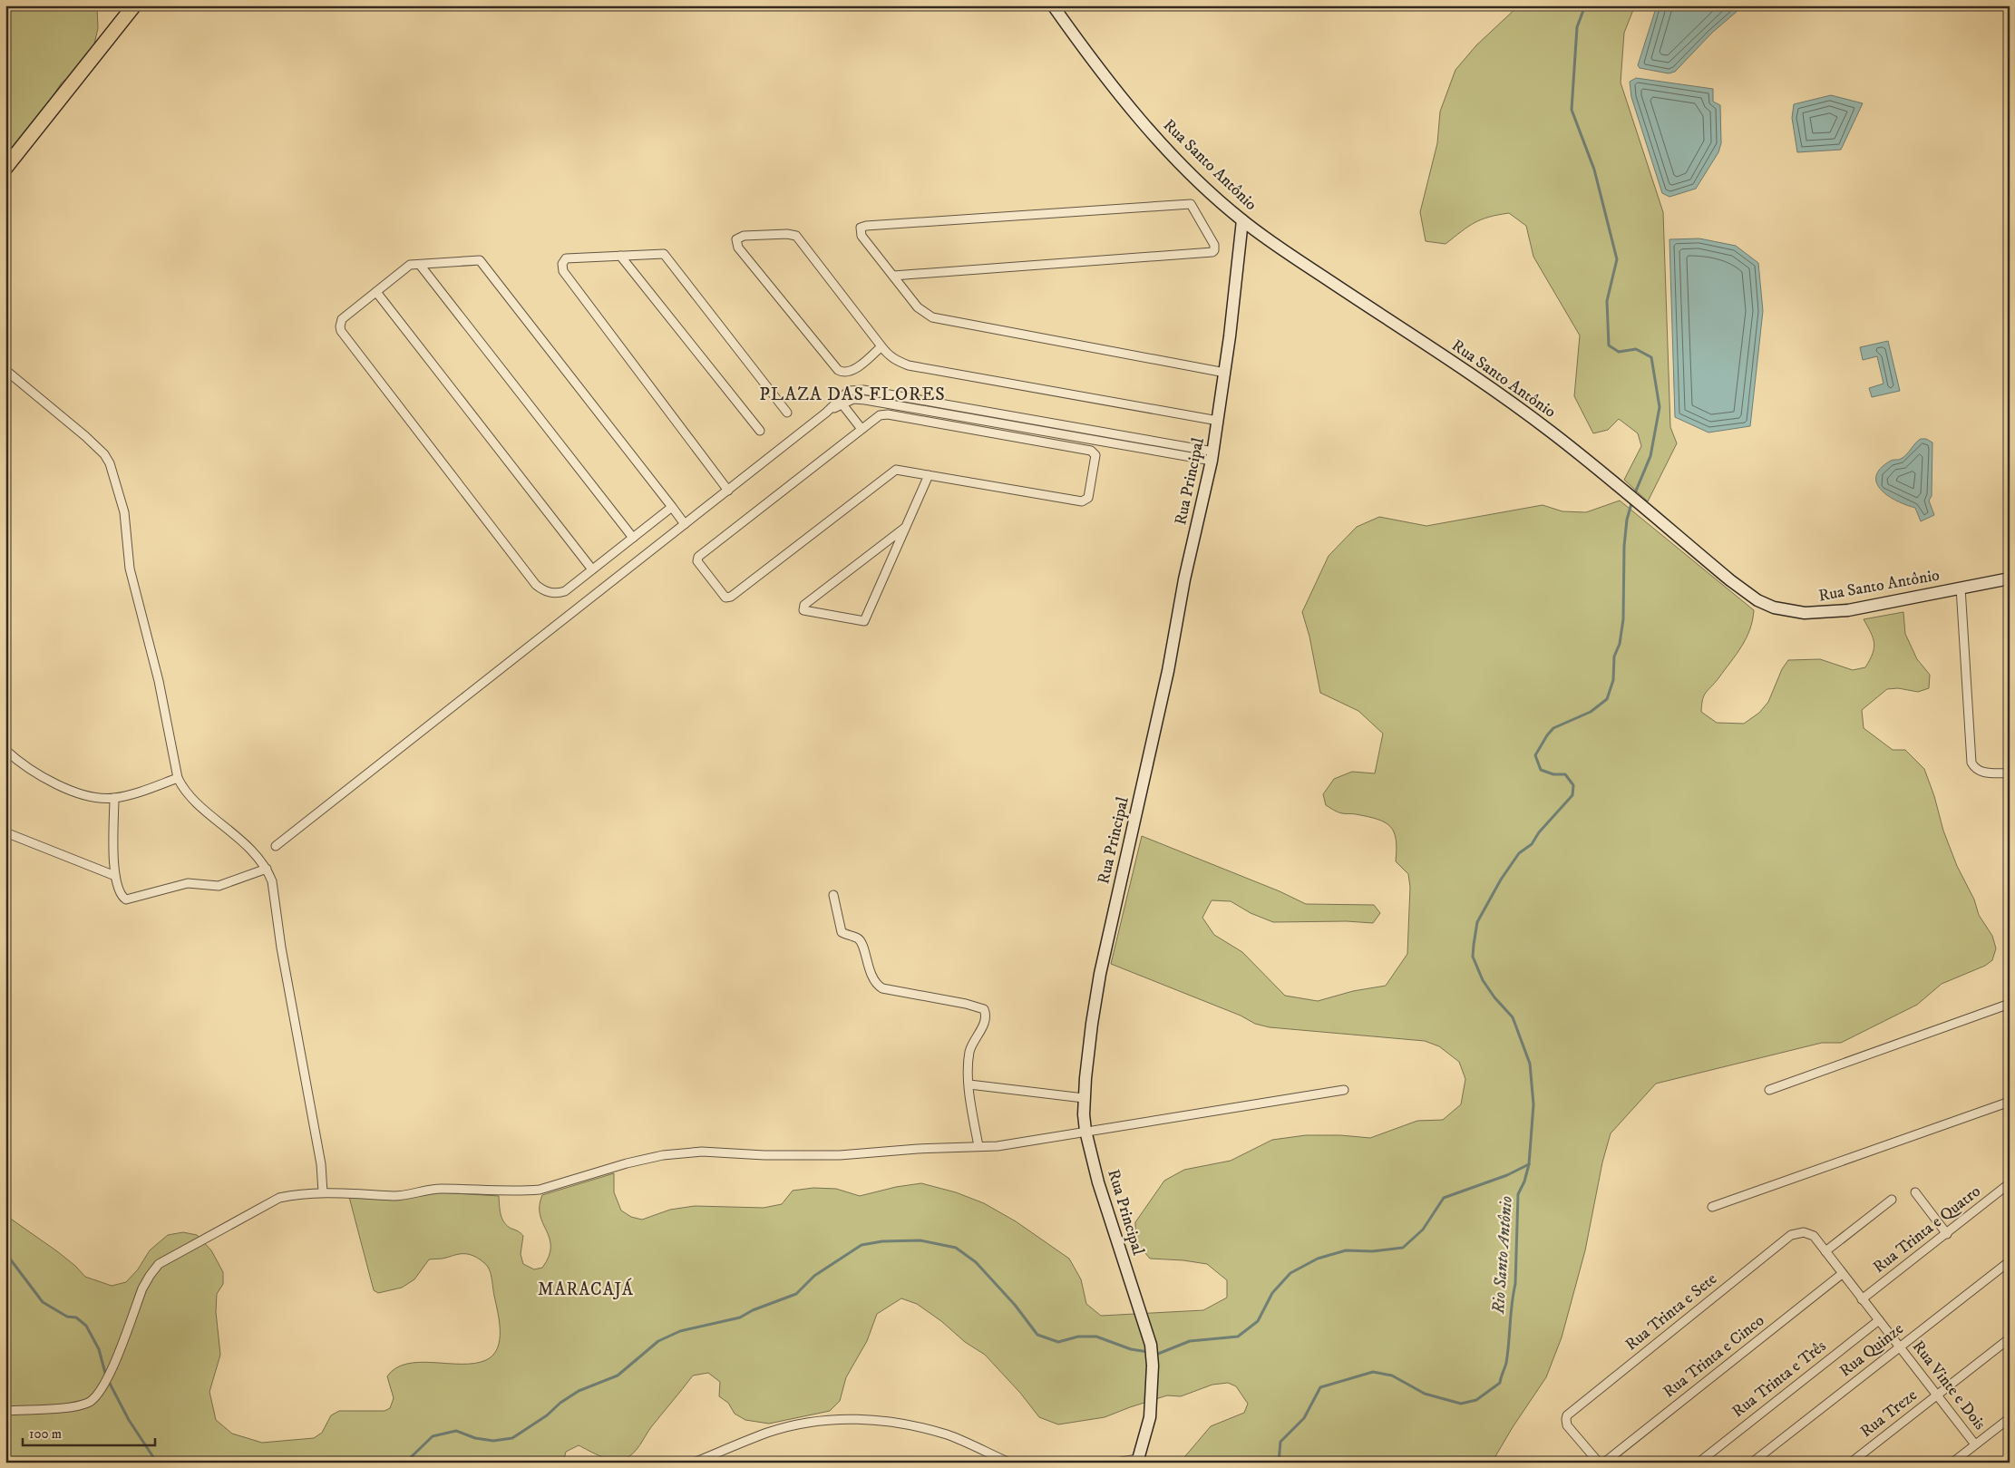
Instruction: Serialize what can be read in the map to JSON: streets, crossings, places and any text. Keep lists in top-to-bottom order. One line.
{"streets":{"street":["Rua Santo Antônio","Rua Principal","Rua Trinta e Quatro","Rua Trinta e Sete","Rua Quinze","Rua Trinta e Cinco","Rua Trinta e Três","Rua Vinte e Dois","Rua Treze"]},"crossings":[["Rua Santo Antônio","Rua Principal"],["Rua Trinta e Quatro","Rua Vinte e Dois"],["Rua Trinta e Sete","Rua Vinte e Dois"],["Rua Quinze","Rua Vinte e Dois"],["Rua Trinta e Cinco","Rua Vinte e Dois"],["Rua Trinta e Três","Rua Vinte e Dois"],["Rua Vinte e Dois","Rua Treze"]],"districts":["PLAZA DAS FLORES","MARACAJÁ"],"water":["Rio Santo Antônio"],"scale_bar":"100 m"}
